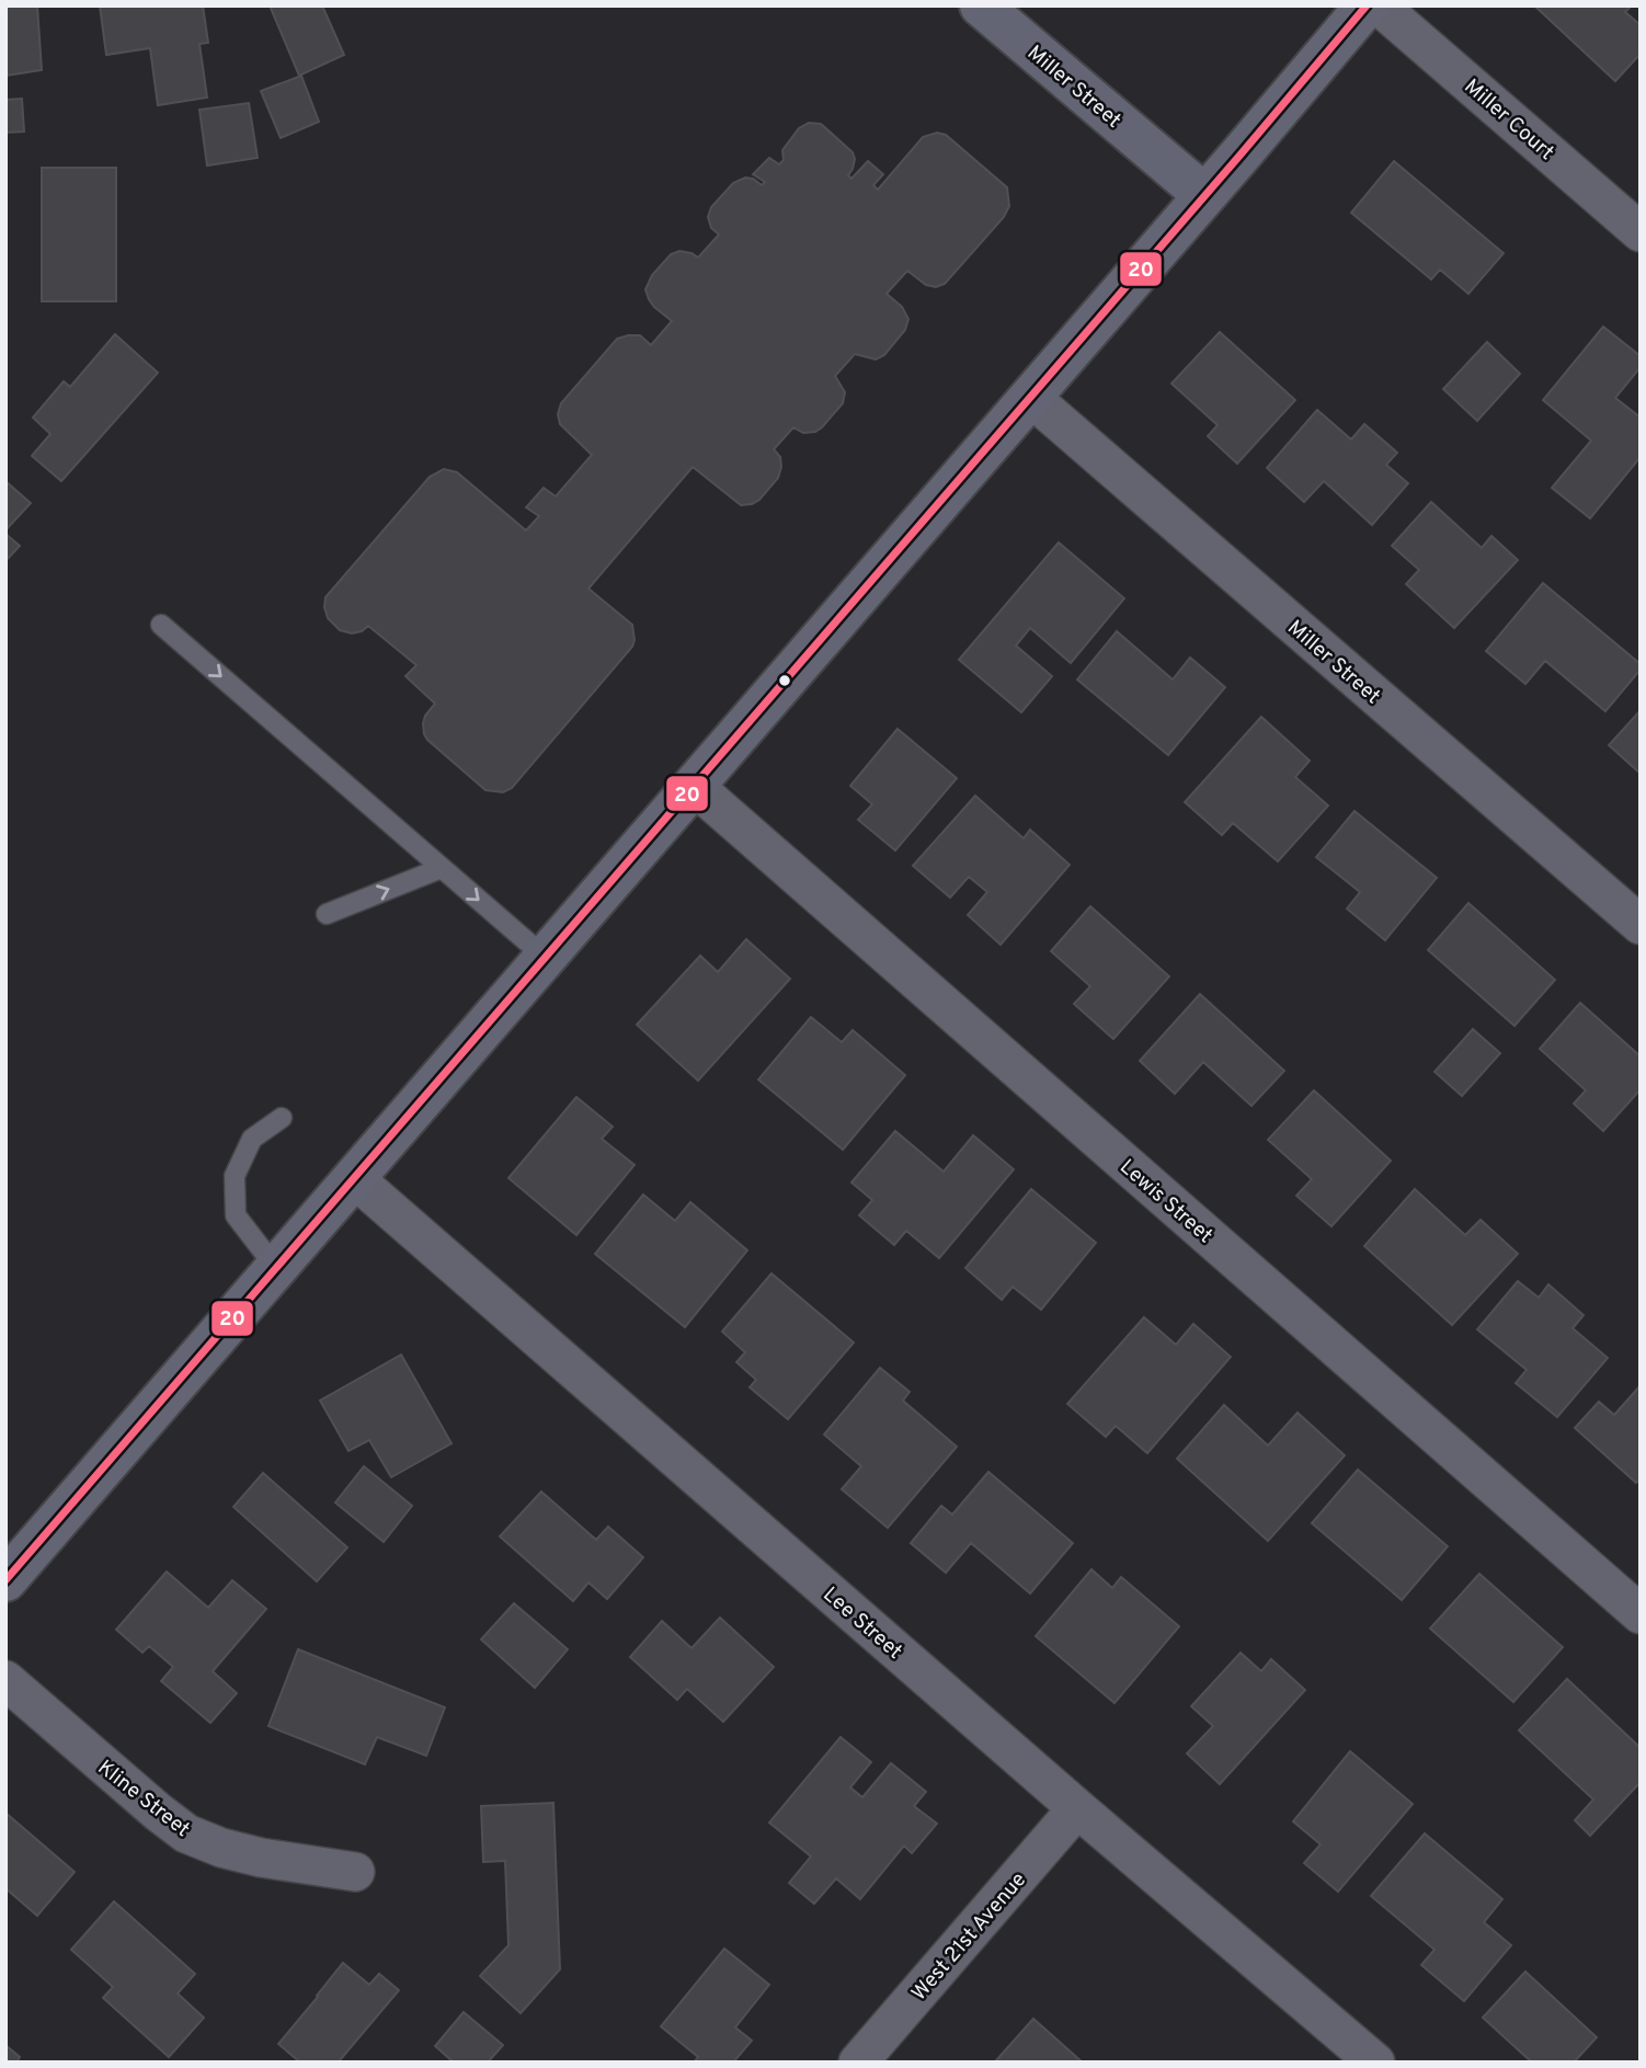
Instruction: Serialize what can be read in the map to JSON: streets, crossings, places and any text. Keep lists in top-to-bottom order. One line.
{"streets":{"street":["Miller Street","Miller Court","Lewis Street","Lee Street","Kline Street","West 21st Avenue"]},"crossings":[["Lee Street","West 21st Avenue"]],"lines":["transit line 20"]}
